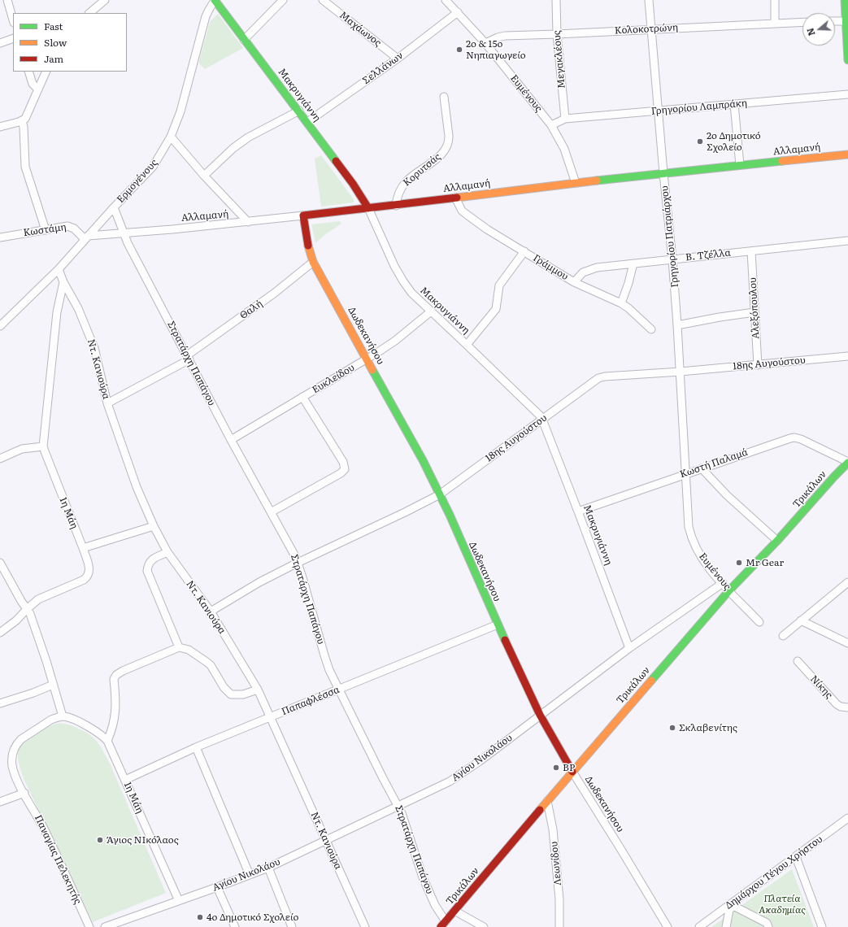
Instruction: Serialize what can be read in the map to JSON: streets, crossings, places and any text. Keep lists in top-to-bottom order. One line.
{"streets":{"street":["Μαχάωνος","Κολοκοτρώνη","Μεγακλέους","Σελλάνων","Ευμένους","Μακρυγιάννη","Γρηγορίου Λαμπράκη","Αλλαμανή","Κορυτσάς","Ερμογένους","Κωστάμη","Γρηγορίου Πατριάρχου","Β. Τζέλλα","Γράμμου","Αλεξόπουλου","Θαλή","Δωδεκανήσου","Στρατάρχη Παπάγου","18ης Αυγούστου","Ντ. Κανιούρα","Ευκλείδου","Κωστή Παλαμά","Τρικάλων","1η Μάη","Νίκης","Παπαφλέσσα","Αγίου Νικολάου","Παναγίας Πελεκητής","Λεωνίδου","Δημάρχου Τέγου Χρήστου"]},"crossings":[["Μαχάωνος","Σελλάνων"],["Κολοκοτρώνη","Μεγακλέους"],["Κολοκοτρώνη","Ευμένους"],["Κολοκοτρώνη","Γρηγορίου Πατριάρχου"],["Μεγακλέους","Γρηγορίου Λαμπράκη"],["Σελλάνων","Ευμένους"],["Σελλάνων","Μακρυγιάννη"],["Ευμένους","Γρηγορίου Λαμπράκη"],["Ευμένους","Αλλαμανή"],["Ευμένους","Γρηγορίου Πατριάρχου"],["Ευμένους","Κωστή Παλαμά"],["Ευμένους","Τρικάλων"],["Ευμένους","Αγίου Νικολάου"],["Μακρυγιάννη","Αλλαμανή"],["Μακρυγιάννη","Ερμογένους"],["Μακρυγιάννη","18ης Αυγούστου"],["Μακρυγιάννη","Ευκλείδου"],["Μακρυγιάννη","Κωστή Παλαμά"],["Μακρυγιάννη","Αγίου Νικολάου"],["Γρηγορίου Λαμπράκη","Γρηγορίου Πατριάρχου"],["Αλλαμανή","Κορυτσάς"],["Αλλαμανή","Ερμογένους"],["Αλλαμανή","Κωστάμη"],["Αλλαμανή","Γρηγορίου Πατριάρχου"],["Αλλαμανή","Γράμμου"],["Αλλαμανή","Δωδεκανήσου"],["Αλλαμανή","Στρατάρχη Παπάγου"],["Ερμογένους","Κωστάμη"],["Ερμογένους","Στρατάρχη Παπάγου"],["Γρηγορίου Πατριάρχου","Β. Τζέλλα"],["Γρηγορίου Πατριάρχου","18ης Αυγούστου"],["Γρηγορίου Πατριάρχου","Κωστή Παλαμά"],["Β. Τζέλλα","Γράμμου"],["Β. Τζέλλα","Αλεξόπουλου"],["Αλεξόπουλου","18ης Αυγούστου"],["Θαλή","Δωδεκανήσου"],["Θαλή","Στρατάρχη Παπάγου"],["Θαλή","Ντ. Κανιούρα"],["Δωδεκανήσου","18ης Αυγούστου"],["Δωδεκανήσου","Ευκλείδου"],["Δωδεκανήσου","Τρικάλων"],["Δωδεκανήσου","Παπαφλέσσα"],["Δωδεκανήσου","Αγίου Νικολάου"],["Στρατάρχη Παπάγου","18ης Αυγούστου"],["Στρατάρχη Παπάγου","Ευκλείδου"],["Στρατάρχη Παπάγου","Τρικάλων"],["Στρατάρχη Παπάγου","Παπαφλέσσα"],["Στρατάρχη Παπάγου","Αγίου Νικολάου"],["18ης Αυγούστου","Ντ. Κανιούρα"],["Ντ. Κανιούρα","1η Μάη"],["Ντ. Κανιούρα","Παπαφλέσσα"],["Ντ. Κανιούρα","Αγίου Νικολάου"],["Κωστή Παλαμά","Τρικάλων"],["Τρικάλων","Λεωνίδου"],["1η Μάη","Παπαφλέσσα"],["1η Μάη","Αγίου Νικολάου"]],"parks":["Πλατεία Ακαδημίας"],"places":["2ο & 15ο Νηπιαγωγείο","2ο Δημοτικό Σχολείο","Mr Gear","Σκλαβενίτης","BP","Άγιος ΝΙκόλαος","4ο Δημοτικό Σχολείο"],"legend":["Fast","Slow","Jam"],"north":"left"}
